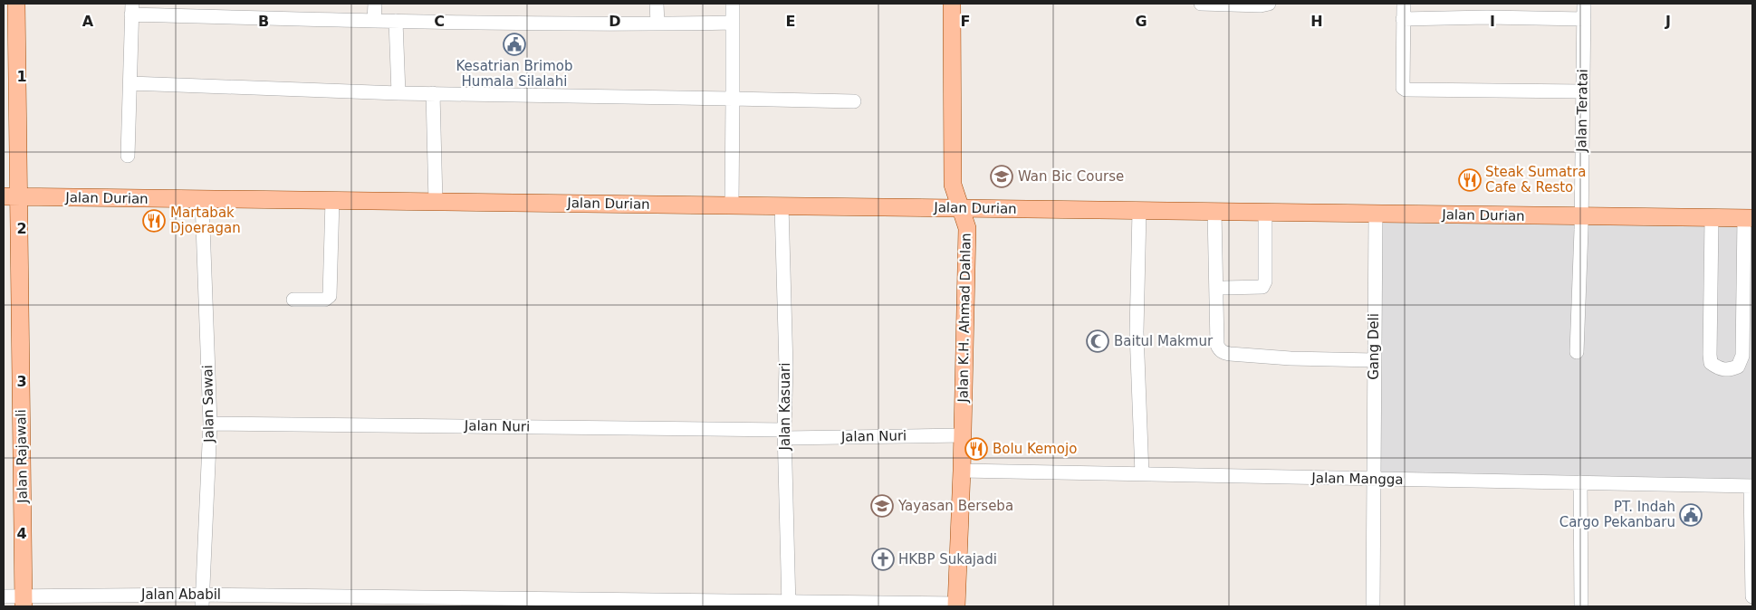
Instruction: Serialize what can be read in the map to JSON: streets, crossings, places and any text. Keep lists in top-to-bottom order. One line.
{"streets":{"main road":["Jalan Durian","Jalan K.H. Ahmad Dahlan","Jalan Rajawali"],"street":["Jalan Teratai","Gang Deli","Jalan Sawai","Jalan Kasuari","Jalan Nuri","Jalan Mangga","Jalan Ababil"]},"crossings":[["Jalan Teratai","Jalan Durian"],["Jalan Durian","Jalan K.H. Ahmad Dahlan"],["Jalan Durian","Gang Deli"],["Jalan Durian","Jalan Sawai"],["Jalan Durian","Jalan Kasuari"],["Jalan Durian","Jalan Rajawali"],["Jalan K.H. Ahmad Dahlan","Jalan Nuri"],["Jalan K.H. Ahmad Dahlan","Jalan Mangga"],["Jalan K.H. Ahmad Dahlan","Jalan Ababil"],["Gang Deli","Jalan Mangga"],["Jalan Sawai","Jalan Nuri"],["Jalan Sawai","Jalan Ababil"],["Jalan Kasuari","Jalan Nuri"],["Jalan Kasuari","Jalan Ababil"],["Jalan Rajawali","Jalan Ababil"]],"places":{"public building":["Kesatrian Brimob Humala Silalahi","PT. Indah Cargo Pekanbaru"],"school or university":["Wan Bic Course","Yayasan Berseba"],"restaurant":["Steak Sumatra Cafe & Resto","Martabak Djoeragan","Bolu Kemojo"],"mosque":["Baitul Makmur"],"church":["HKBP Sukajadi"]},"grid":{"columns":["A","B","C","D","E","F","G","H","I","J"],"rows":["1","2","3","4"]}}
